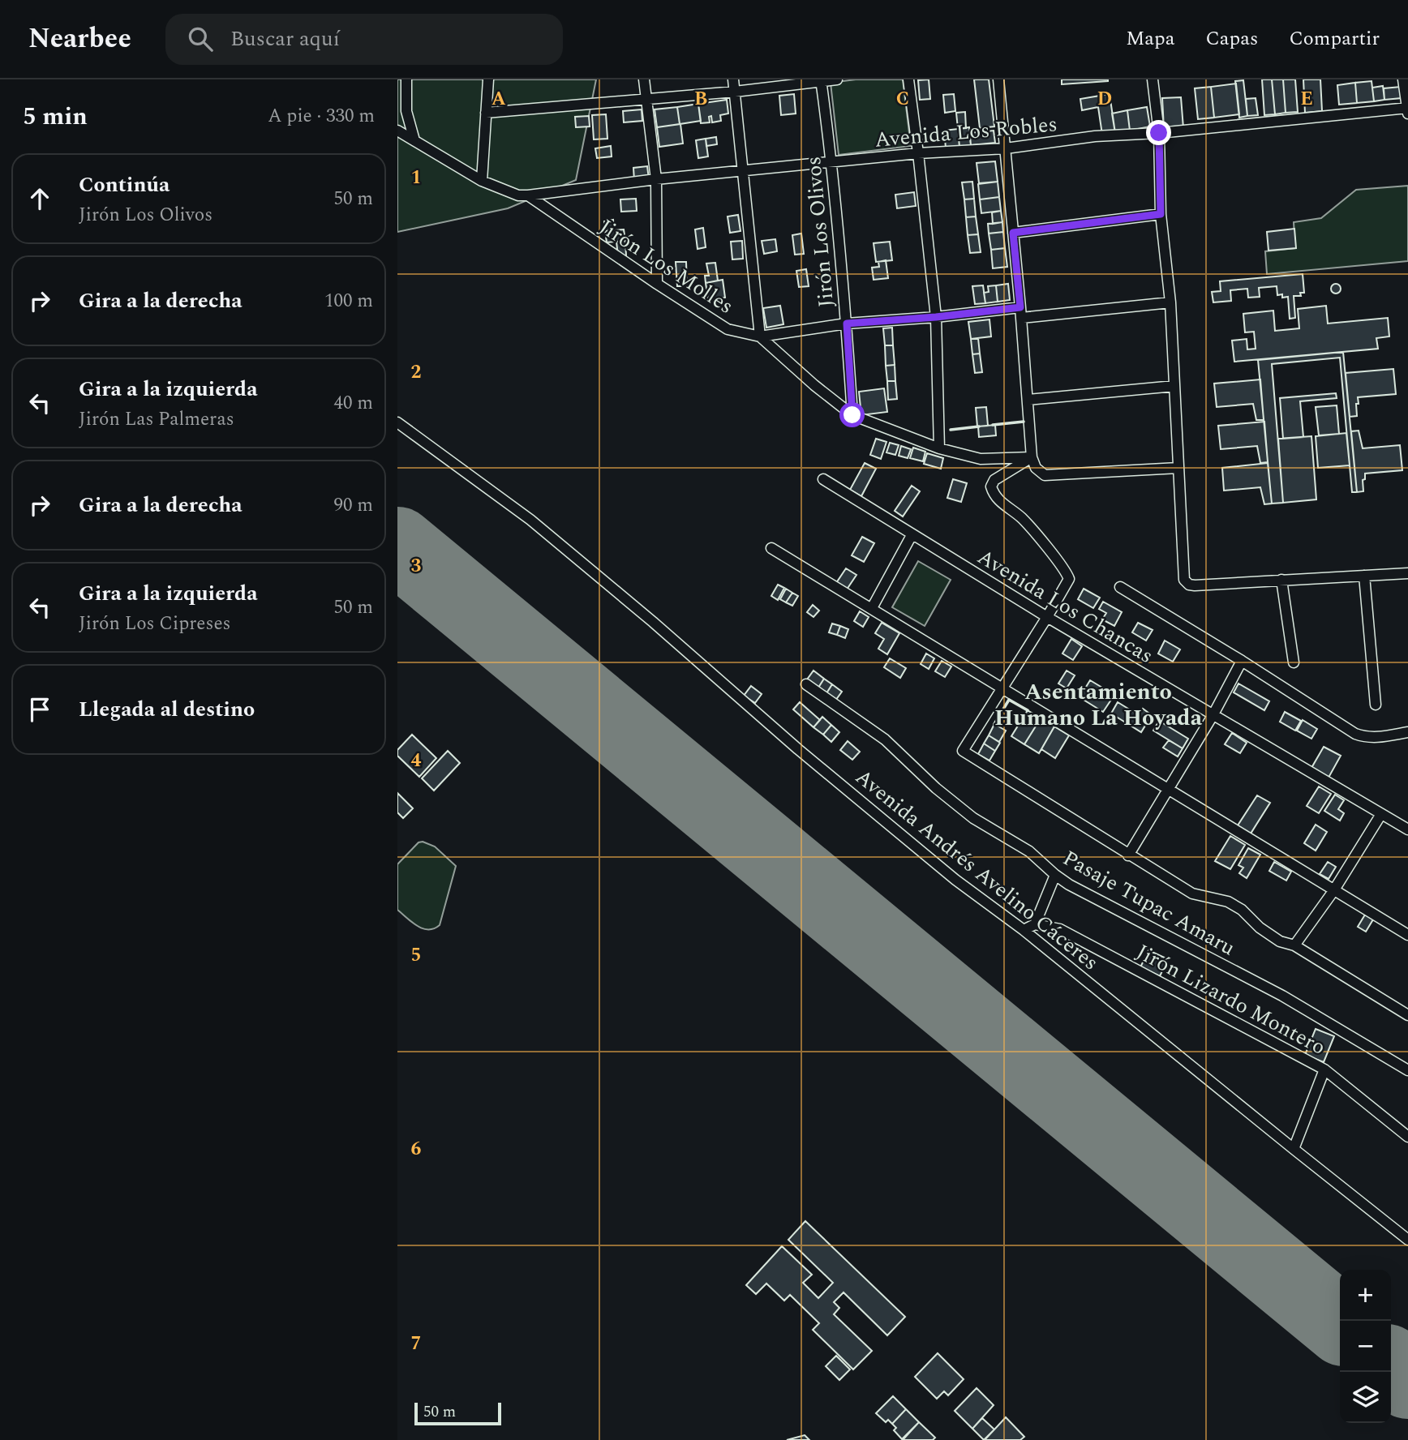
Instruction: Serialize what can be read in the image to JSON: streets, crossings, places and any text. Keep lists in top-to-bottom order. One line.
{"streets":{"street":["Avenida Los Robles","Jirón Los Olivos","Jirón Los Molles","Avenida Los Chancas","Avenida Andrés Avelino Cáceres","Pasaje Tupac Amaru","Jirón Lizardo Montero"]},"crossings":[["Avenida Los Robles","Jirón Los Olivos"],["Avenida Los Robles","Jirón Los Molles"],["Jirón Los Olivos","Jirón Los Molles"]],"districts":["Asentamiento Humano La Hoyada"],"scale_bar":"50 m","page":{"header":"Nearbee","search":"Buscar aquí","nav":["Mapa","Capas","Compartir"],"heading":["5 min","A pie · 330 m"],"list":[["Continúa","Jirón Los Olivos","50 m"],["Gira a la derecha","100 m"],["Gira a la izquierda","Jirón Las Palmeras","40 m"],["Gira a la derecha","90 m"],["Gira a la izquierda","Jirón Los Cipreses","50 m"],"Llegada al destino"],"map_buttons":["+","−"],"scale":"50 m"},"grid":{"columns":["A","B","C","D","E"],"rows":["1","2","3","4","5","6","7"]}}
